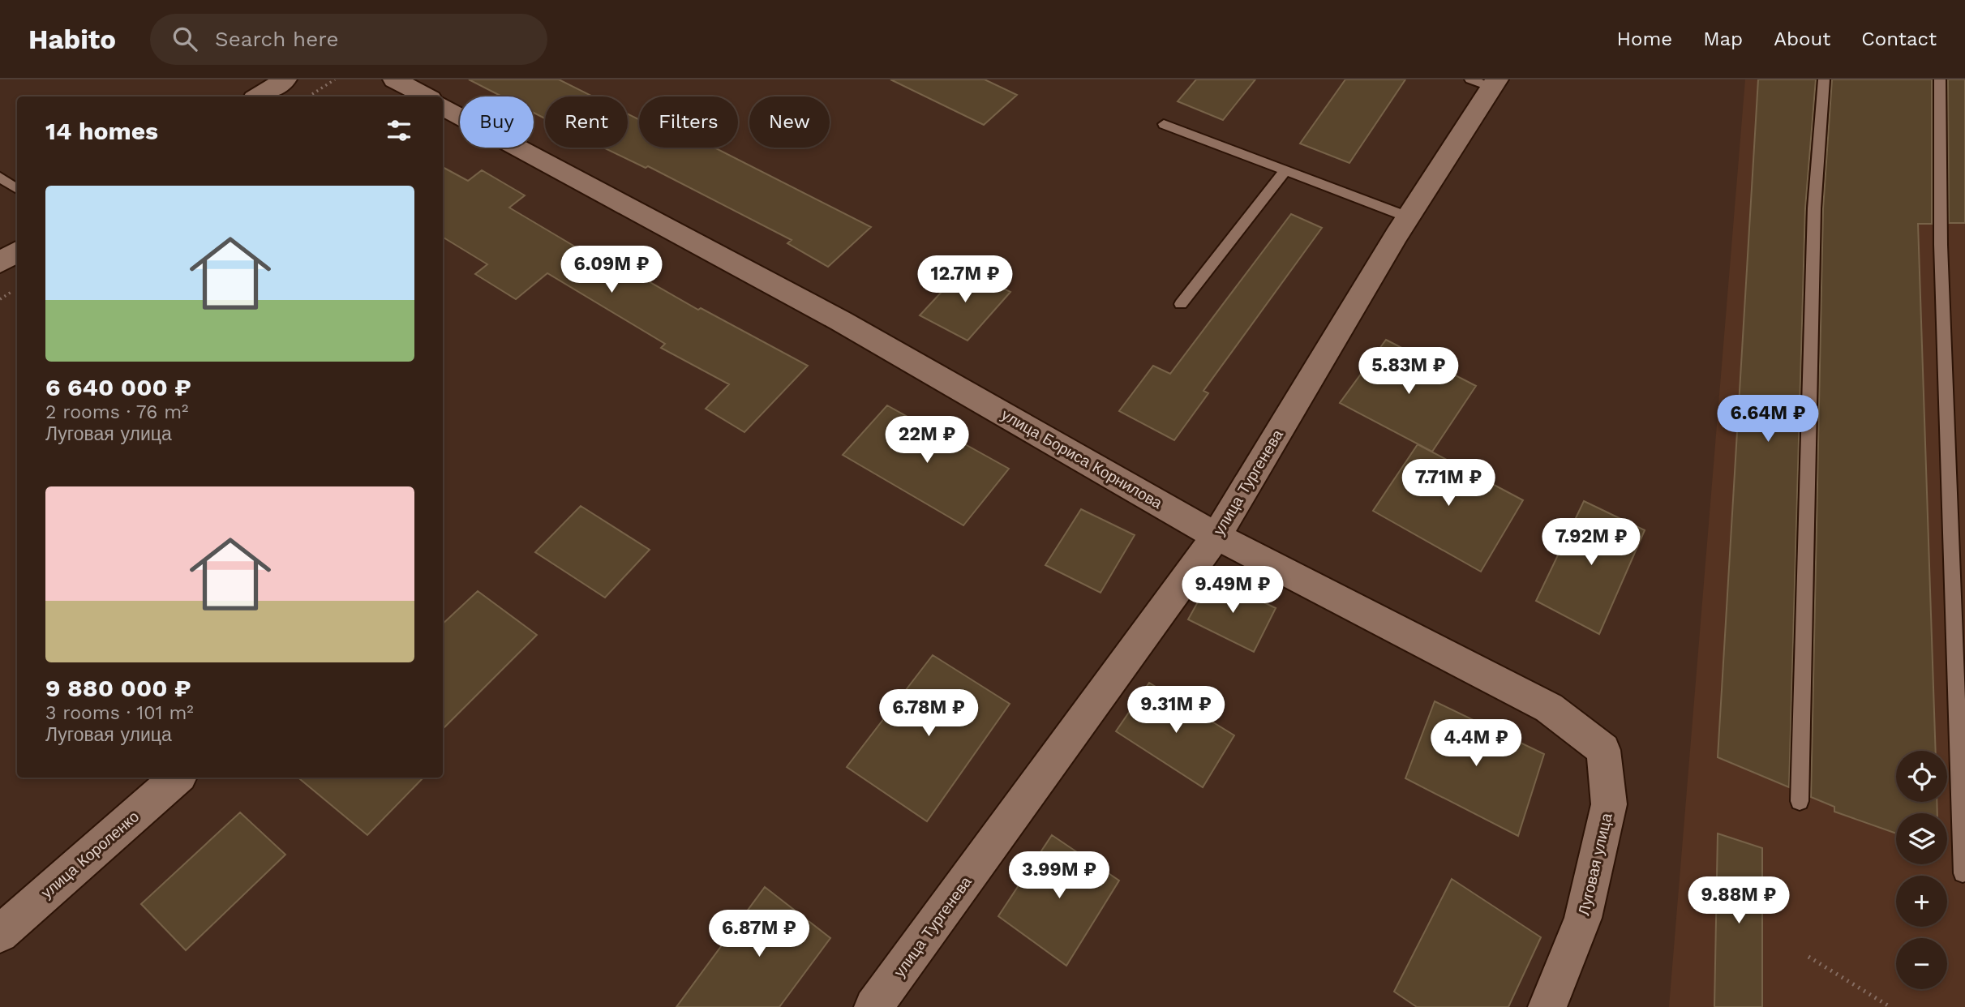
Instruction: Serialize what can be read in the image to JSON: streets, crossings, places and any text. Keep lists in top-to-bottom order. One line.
{"streets":{"street":["улица Бориса Корнилова","улица Тургенева","улица Короленко","Луговая улица"]},"crossings":[["улица Бориса Корнилова","улица Тургенева"],["улица Бориса Корнилова","Луговая улица"]],"page":{"header":"Habito","search":"Search here","nav":["Home","Map","About","Contact"],"chip":["Buy","Rent","Filters","New"],"heading":"14 homes","list":[{"name":"6 640 000 ₽","note":"2 rooms · 76 m² · Луговая улица"},{"name":"9 880 000 ₽","note":"3 rooms · 101 m² · Луговая улица"}],"price":["6.09M ₽","12.7M ₽","5.83M ₽","6.64M ₽","22M ₽","7.71M ₽","7.92M ₽","9.49M ₽","9.31M ₽","6.78M ₽","4.4M ₽","3.99M ₽","9.88M ₽","6.87M ₽"],"map_buttons":["+","−"]}}
